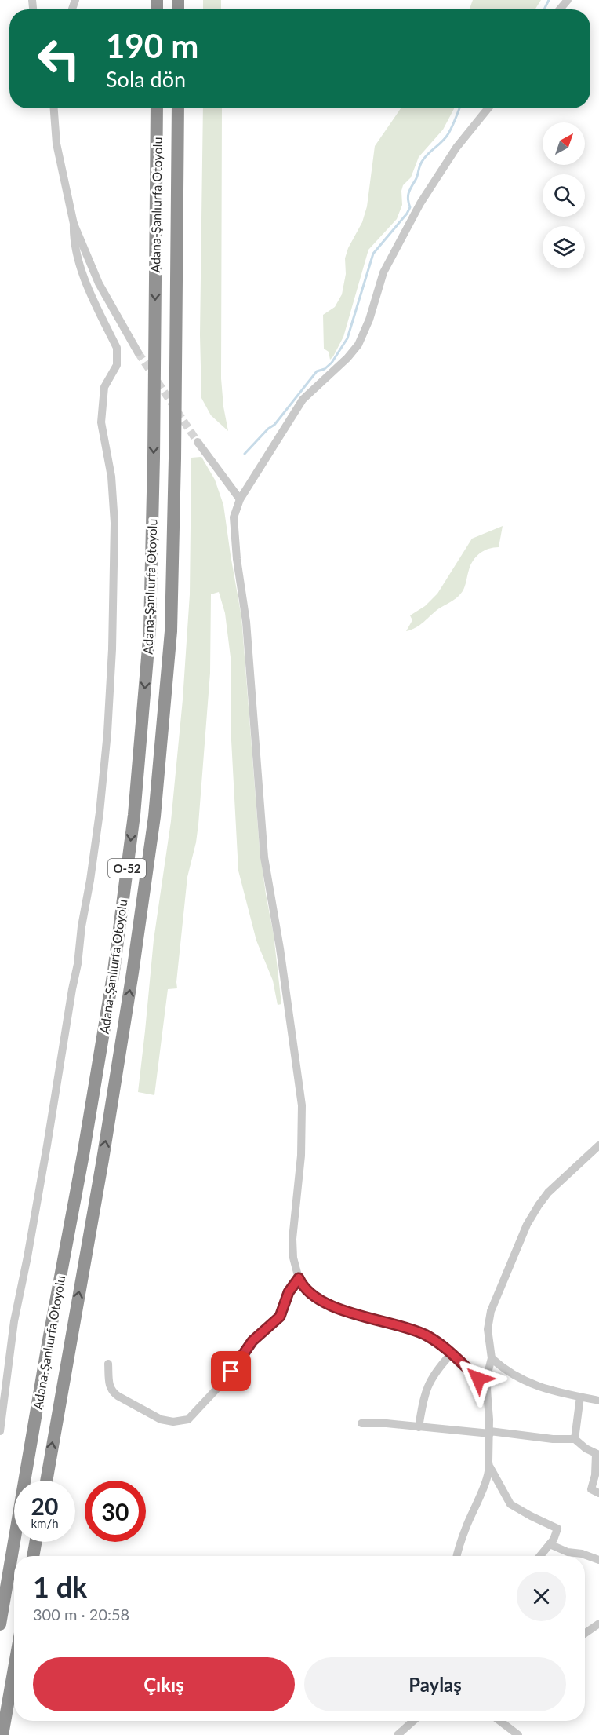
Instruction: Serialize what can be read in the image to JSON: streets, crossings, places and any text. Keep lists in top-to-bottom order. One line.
{"streets":{"highway":["Adana-Şanlıurfa Otoyolu","O-52"]},"north":"top right","page":{"turn":["190 m","Sola dön"],"speed":"20 km/h","limit":"30","heading":["1 dk","300 m · 20:58"],"buttons":["Çıkış","Paylaş"]}}
